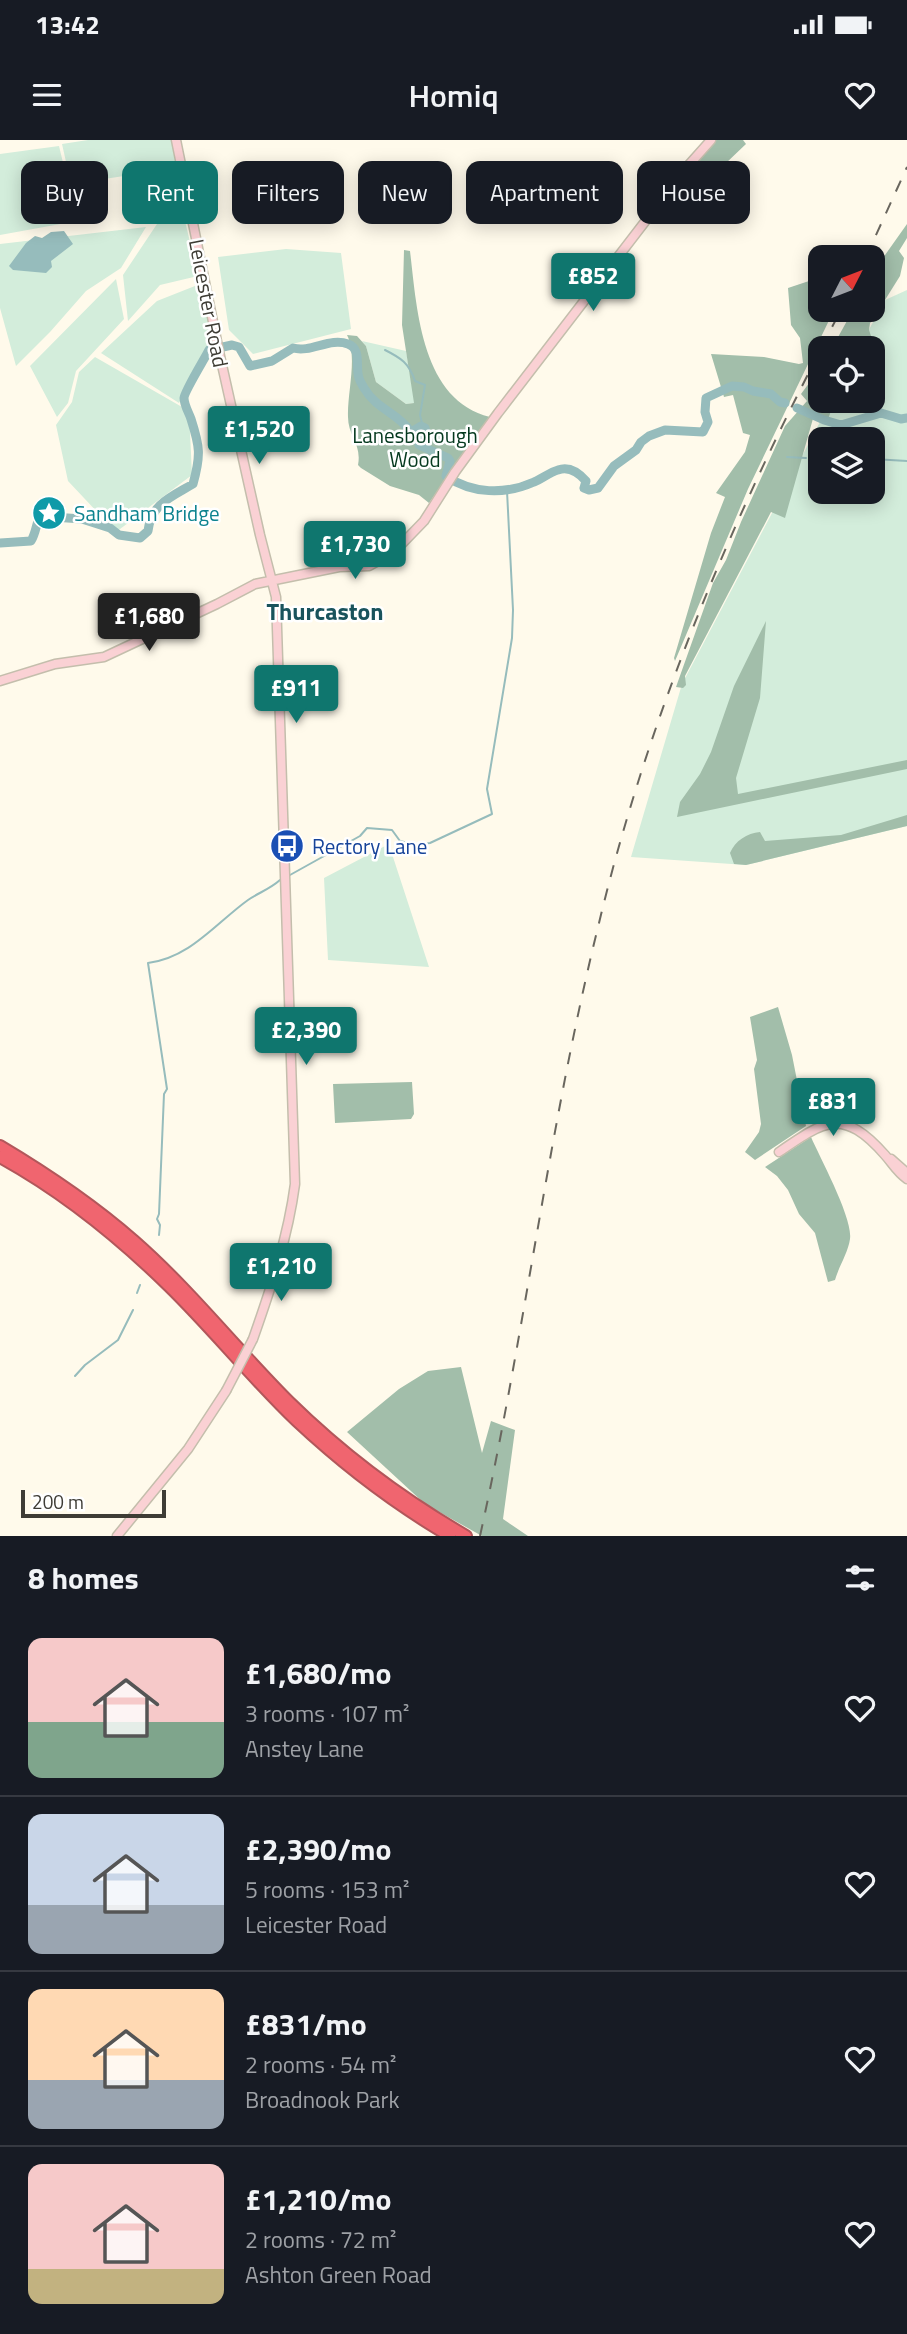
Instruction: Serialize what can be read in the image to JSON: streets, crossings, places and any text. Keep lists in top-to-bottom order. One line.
{"streets":{"street":["Leicester Road"]},"districts":["Thurcaston"],"parks":["Lanesborough Wood"],"places":{"place":["Sandham Bridge"],"bus stop":["Rectory Lane"]},"scale_bar":"200 m","north":"top right","page":{"status":"13:42","header":"Homiq","chip":["Buy","Rent","Filters","New","Apartment","House"],"price":["£852","£1,520","£1,730","£1,680","£911","£2,390","£831","£1,210"],"scale":"200 m","heading":"8 homes","list":[{"name":"£1,680/mo","note":"3 rooms · 107 m² · Anstey Lane"},{"name":"£2,390/mo","note":"5 rooms · 153 m² · Leicester Road"},{"name":"£831/mo","note":"2 rooms · 54 m² · Broadnook Park"},{"name":"£1,210/mo","note":"2 rooms · 72 m² · Ashton Green Road"}]}}
